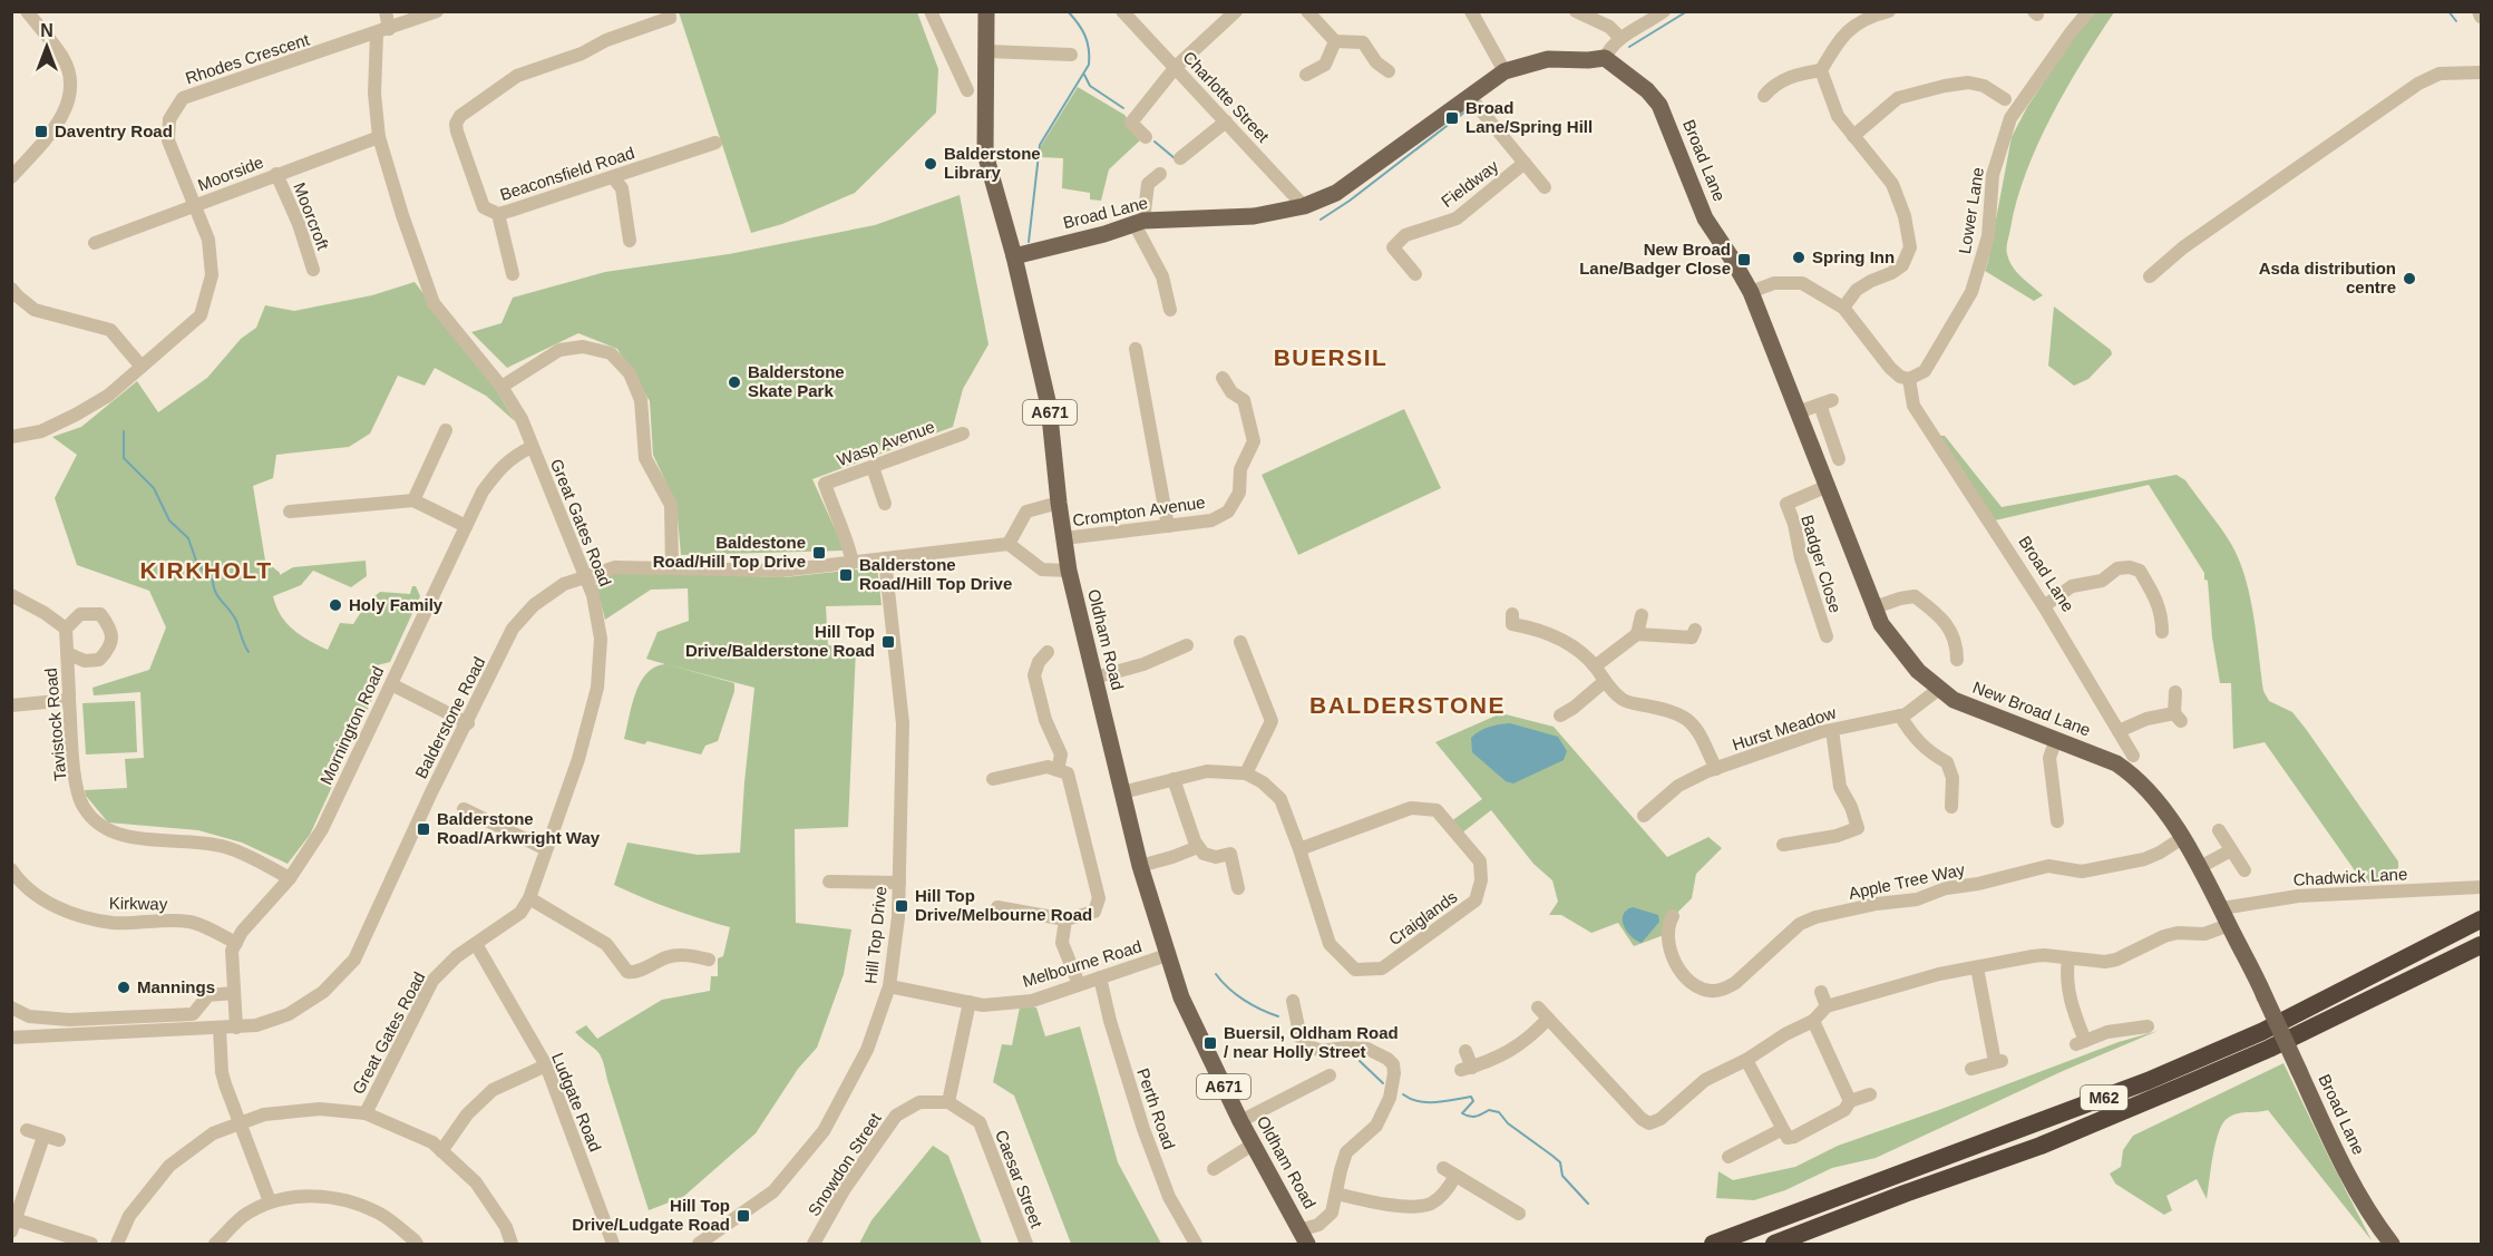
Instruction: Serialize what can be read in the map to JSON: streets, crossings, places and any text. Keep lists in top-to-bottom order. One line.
{"streets":{"highway":["M62"],"main road":["Broad Lane","A671","Oldham Road","New Broad Lane"],"street":["Rhodes Crescent","Charlotte Street","Moorside","Beaconsfield Road","Fieldway","Lower Lane","Moorcroft","Wasp Avenue","Crompton Avenue","Great Gates Road","Badger Close","Balderstone Road","Tavistock Road","Mornington Road","Hurst Meadow","Chadwick Lane","Apple Tree Way","Kirkway","Craiglands","Hill Top Drive","Melbourne Road","Ludgate Road","Perth Road","Snowdon Street","Caesar Street"]},"crossings":[["Rhodes Crescent","Moorside"],["Rhodes Crescent","Great Gates Road"],["Charlotte Street","Broad Lane"],["Broad Lane","Fieldway"],["Broad Lane","Lower Lane"],["Broad Lane","Oldham Road"],["Broad Lane","New Broad Lane"],["Moorside","Moorcroft"],["Moorside","Great Gates Road"],["Wasp Avenue","Balderstone Road"],["Crompton Avenue","Oldham Road"],["Great Gates Road","Balderstone Road"],["Great Gates Road","Mornington Road"],["Great Gates Road","Ludgate Road"],["Badger Close","New Broad Lane"],["Oldham Road","Melbourne Road"],["New Broad Lane","Hurst Meadow"],["New Broad Lane","Chadwick Lane"],["New Broad Lane","Apple Tree Way"],["Balderstone Road","Mornington Road"],["Balderstone Road","Hill Top Drive"],["Tavistock Road","Mornington Road"],["Mornington Road","Kirkway"],["Hill Top Drive","Melbourne Road"],["Melbourne Road","Perth Road"],["Snowdon Street","Caesar Street"]],"districts":["BUERSIL","KIRKHOLT","BALDERSTONE"],"places":{"transit":["Broad Lane/Spring Hill","Daventry Road","New Broad Lane/Badger Close","Baldestone Road/Hill Top Drive","Balderstone Road/Hill Top Drive","Hill Top Drive/Balderstone Road","Balderstone Road/Arkwright Way","Hill Top Drive/Melbourne Road","Buersil, Oldham Road / near Holly Street","Hill Top Drive/Ludgate Road"],"other":["Balderstone Library","Spring Inn","Asda distribution centre","Balderstone Skate Park","Holy Family","Mannings"]},"north":"top"}
